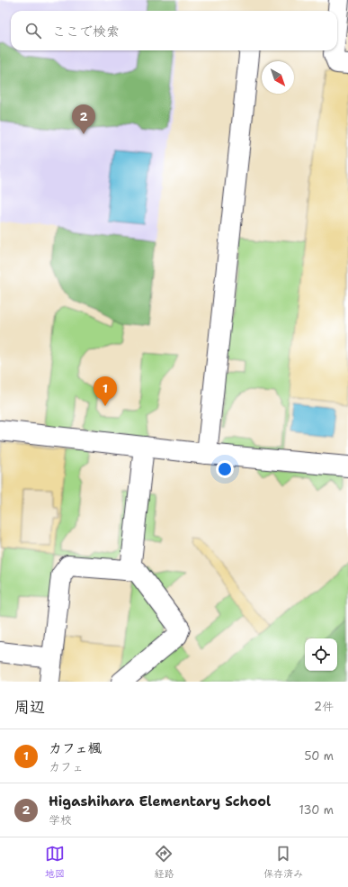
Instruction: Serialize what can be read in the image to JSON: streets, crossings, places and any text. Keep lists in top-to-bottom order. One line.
{"north":"bottom right","page":{"search":"ここで検索","pins":["2","1"],"heading":["周辺","2件"],"list":[{"mark":"1","name":"カフェ楓","note":"カフェ","value":"50 m"},{"mark":"2","name":"Higashihara Elementary School","note":"学校","value":"130 m"}],"nav":["地図","経路","保存済み"]}}
